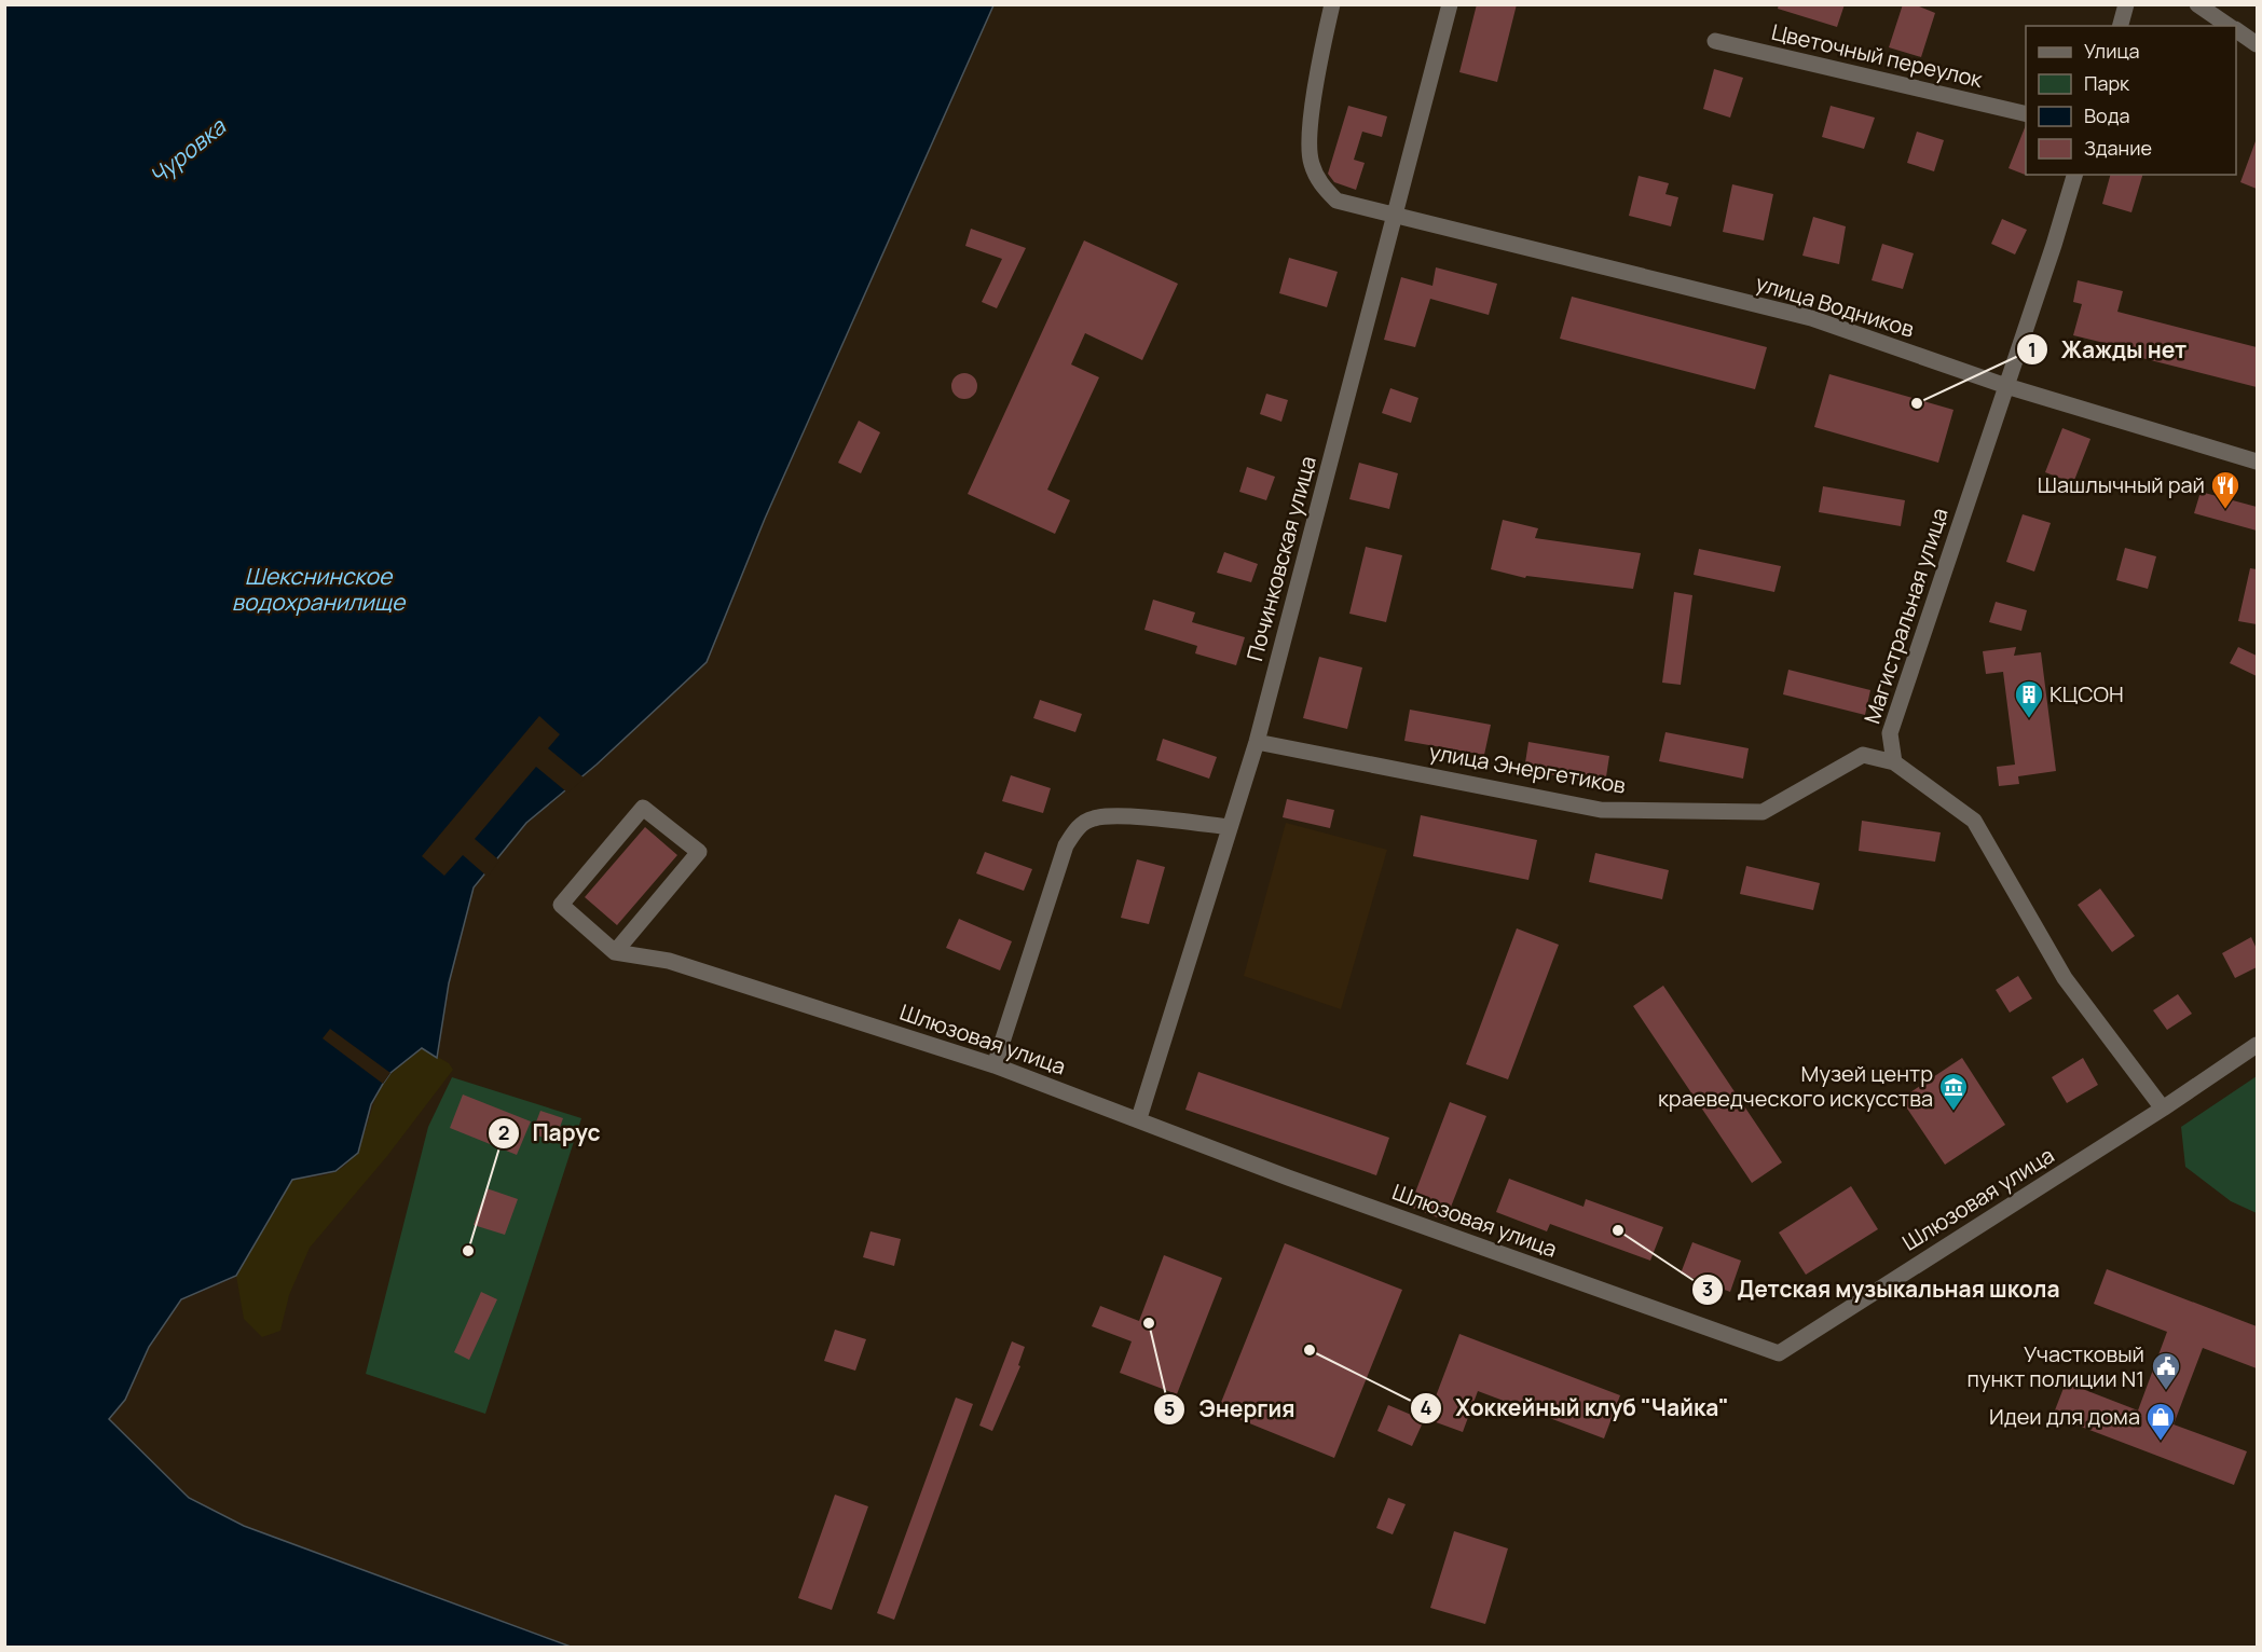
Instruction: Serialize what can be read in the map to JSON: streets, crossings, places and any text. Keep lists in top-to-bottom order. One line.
{"streets":{"street":["Цветочный переулок","улица Водников","Починковская улица","Магистральная улица","улица Энергетиков","Шлюзовая улица"]},"crossings":[["улица Водников","Починковская улица"],["улица Водников","Магистральная улица"],["Починковская улица","улица Энергетиков"],["Починковская улица","Шлюзовая улица"],["Магистральная улица","улица Энергетиков"]],"water":["Чуровка","Шекснинское водохранилище"],"places":{"other":["Жажды нет","Детская музыкальная школа","Парус","Энергия","Хоккейный клуб \"Чайка\""],"restaurant":["Шашлычный рай"],"building":["КЦСОН"],"museum":["Музей центр краеведческого искусства"],"public building":["Участковый пункт полиции N1"],"shop":["Идеи для дома"]},"legend":["Улица","Парк","Вода","Здание"]}
